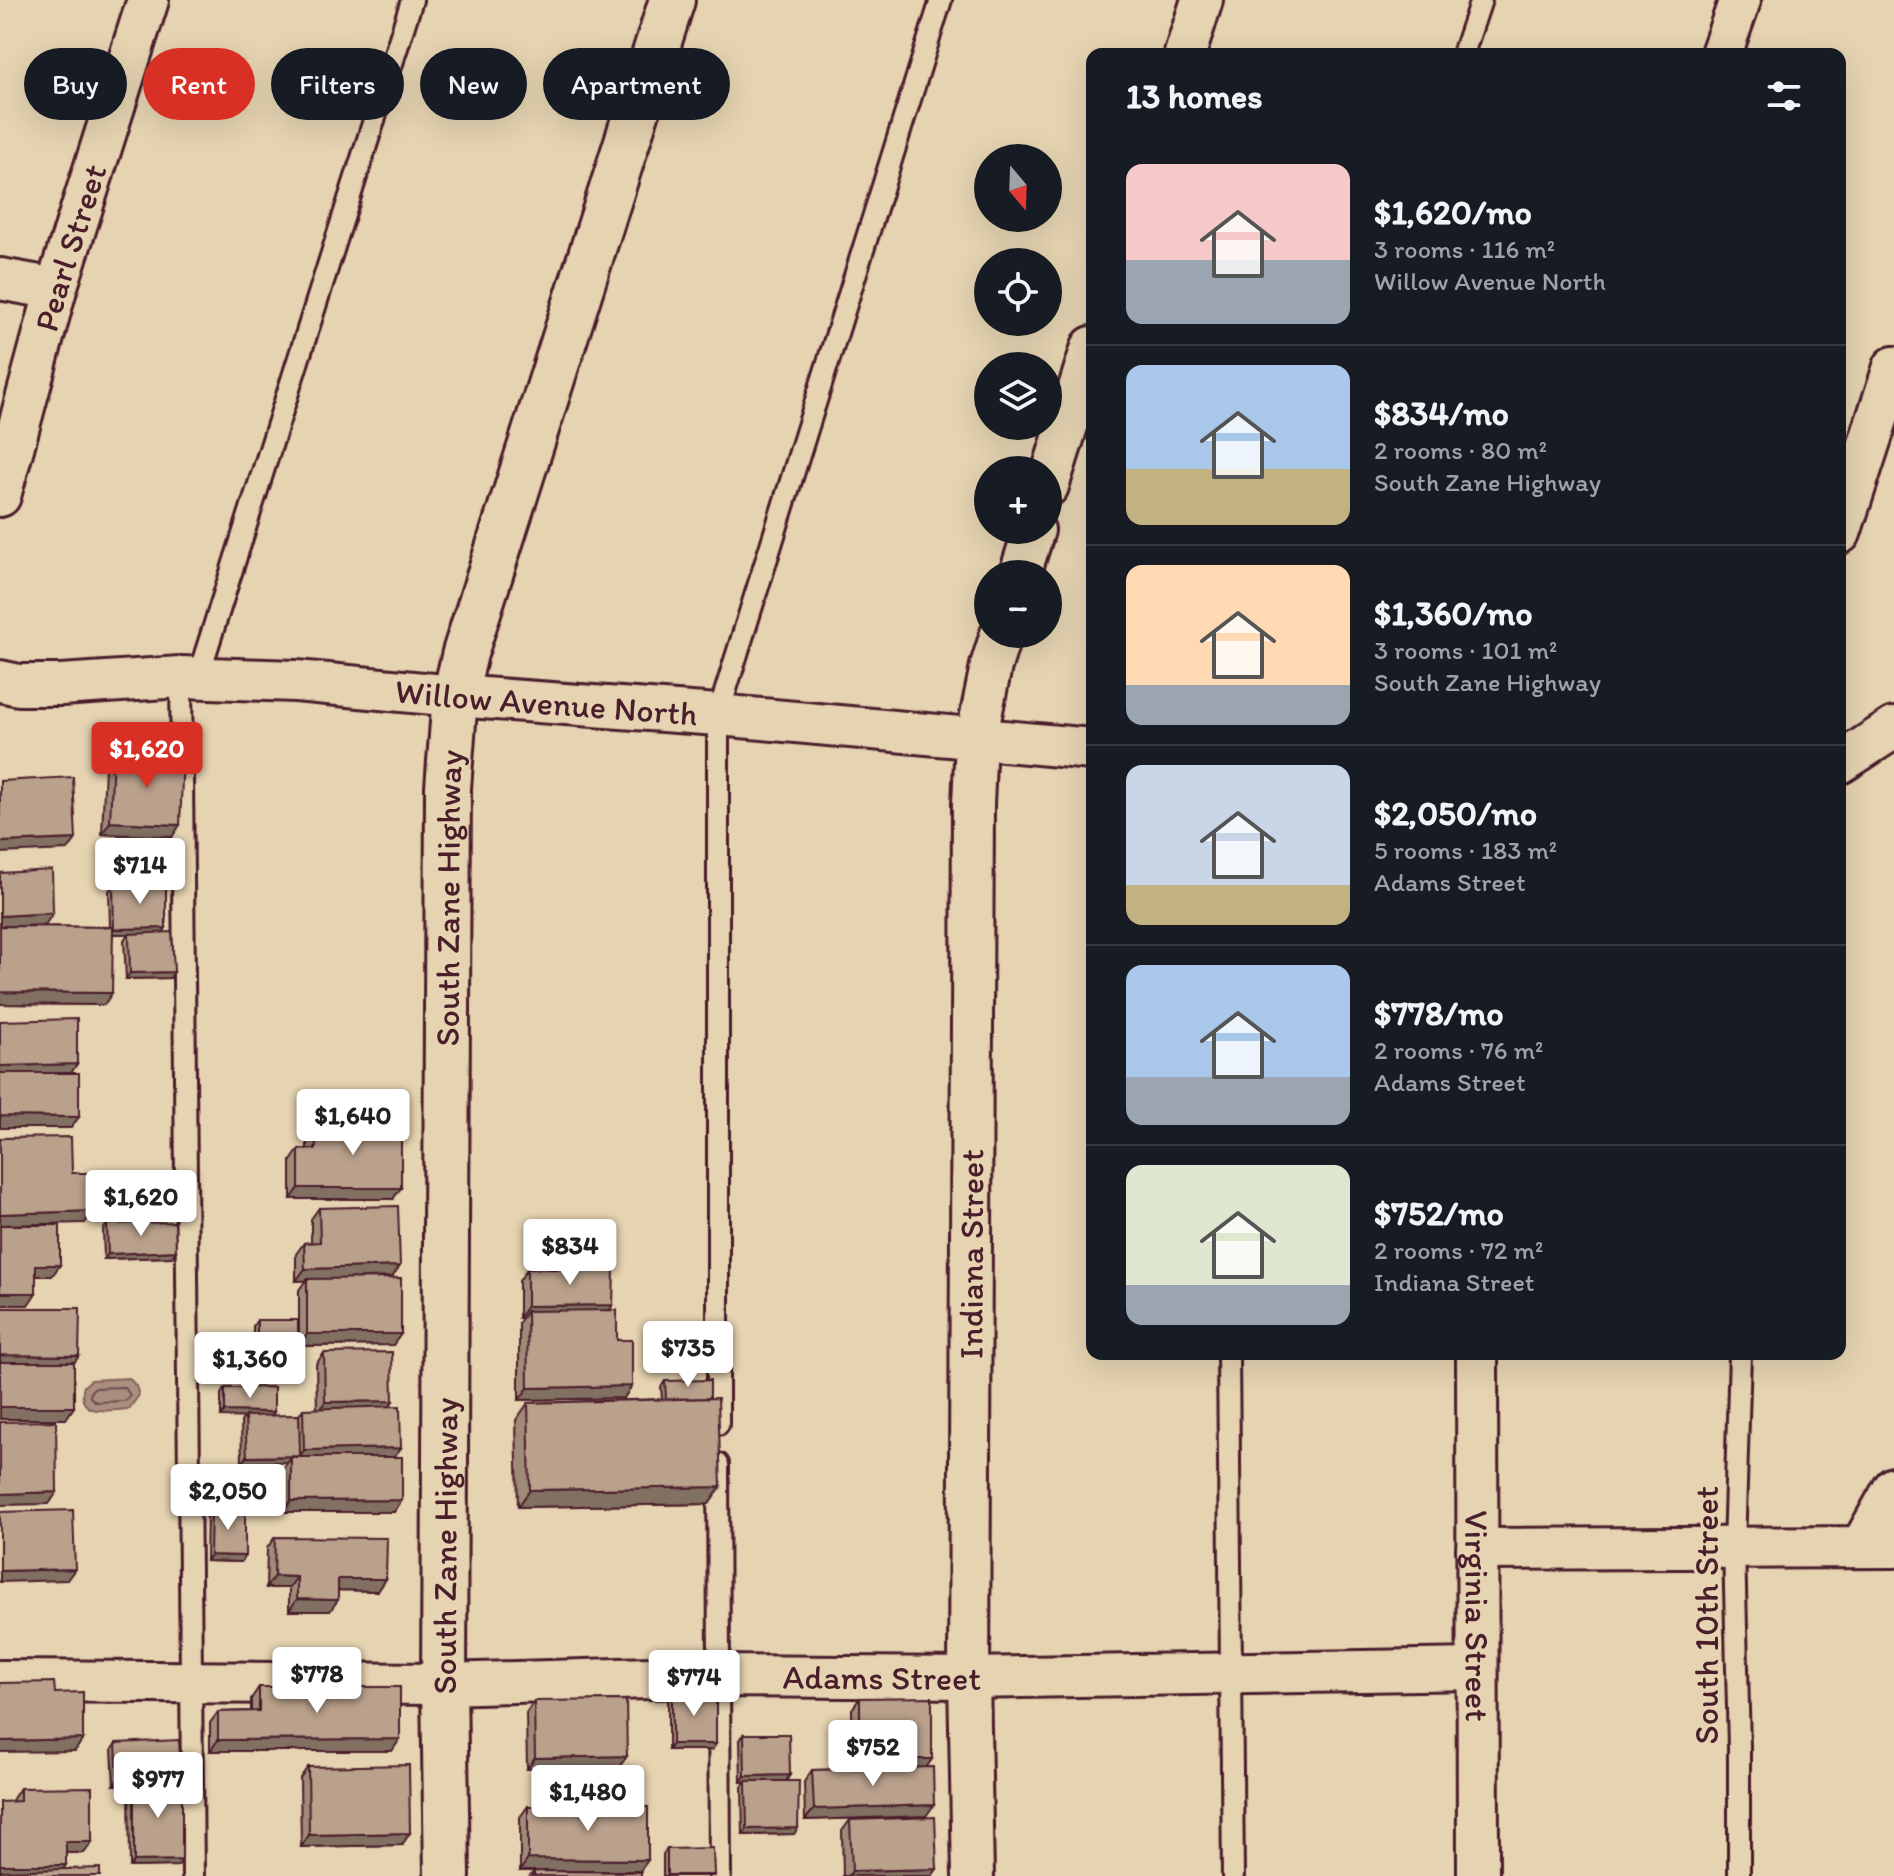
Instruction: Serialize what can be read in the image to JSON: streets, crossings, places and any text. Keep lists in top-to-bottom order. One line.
{"streets":{"street":["Pearl Street","Willow Avenue North","South Zane Highway","Indiana Street","Virginia Street","Adams Street"],"lane":["South 10th Street"]},"crossings":[["Willow Avenue North","South Zane Highway"],["Willow Avenue North","Indiana Street"],["South Zane Highway","Adams Street"],["Indiana Street","Adams Street"],["Virginia Street","Adams Street"]],"north":"bottom","page":{"chip":["Buy","Rent","Filters","New","Apartment"],"heading":"13 homes","map_buttons":["+","−"],"list":[{"name":"$1,620/mo","note":"3 rooms · 116 m² · Willow Avenue North"},{"name":"$834/mo","note":"2 rooms · 80 m² · South Zane Highway"},{"name":"$1,360/mo","note":"3 rooms · 101 m² · South Zane Highway"},{"name":"$2,050/mo","note":"5 rooms · 183 m² · Adams Street"},{"name":"$778/mo","note":"2 rooms · 76 m² · Adams Street"},{"name":"$752/mo","note":"2 rooms · 72 m² · Indiana Street"}],"price":["$1,620","$714","$1,640","$1,620","$834","$735","$1,360","$2,050","$778","$774","$752","$977","$1,480"]}}
